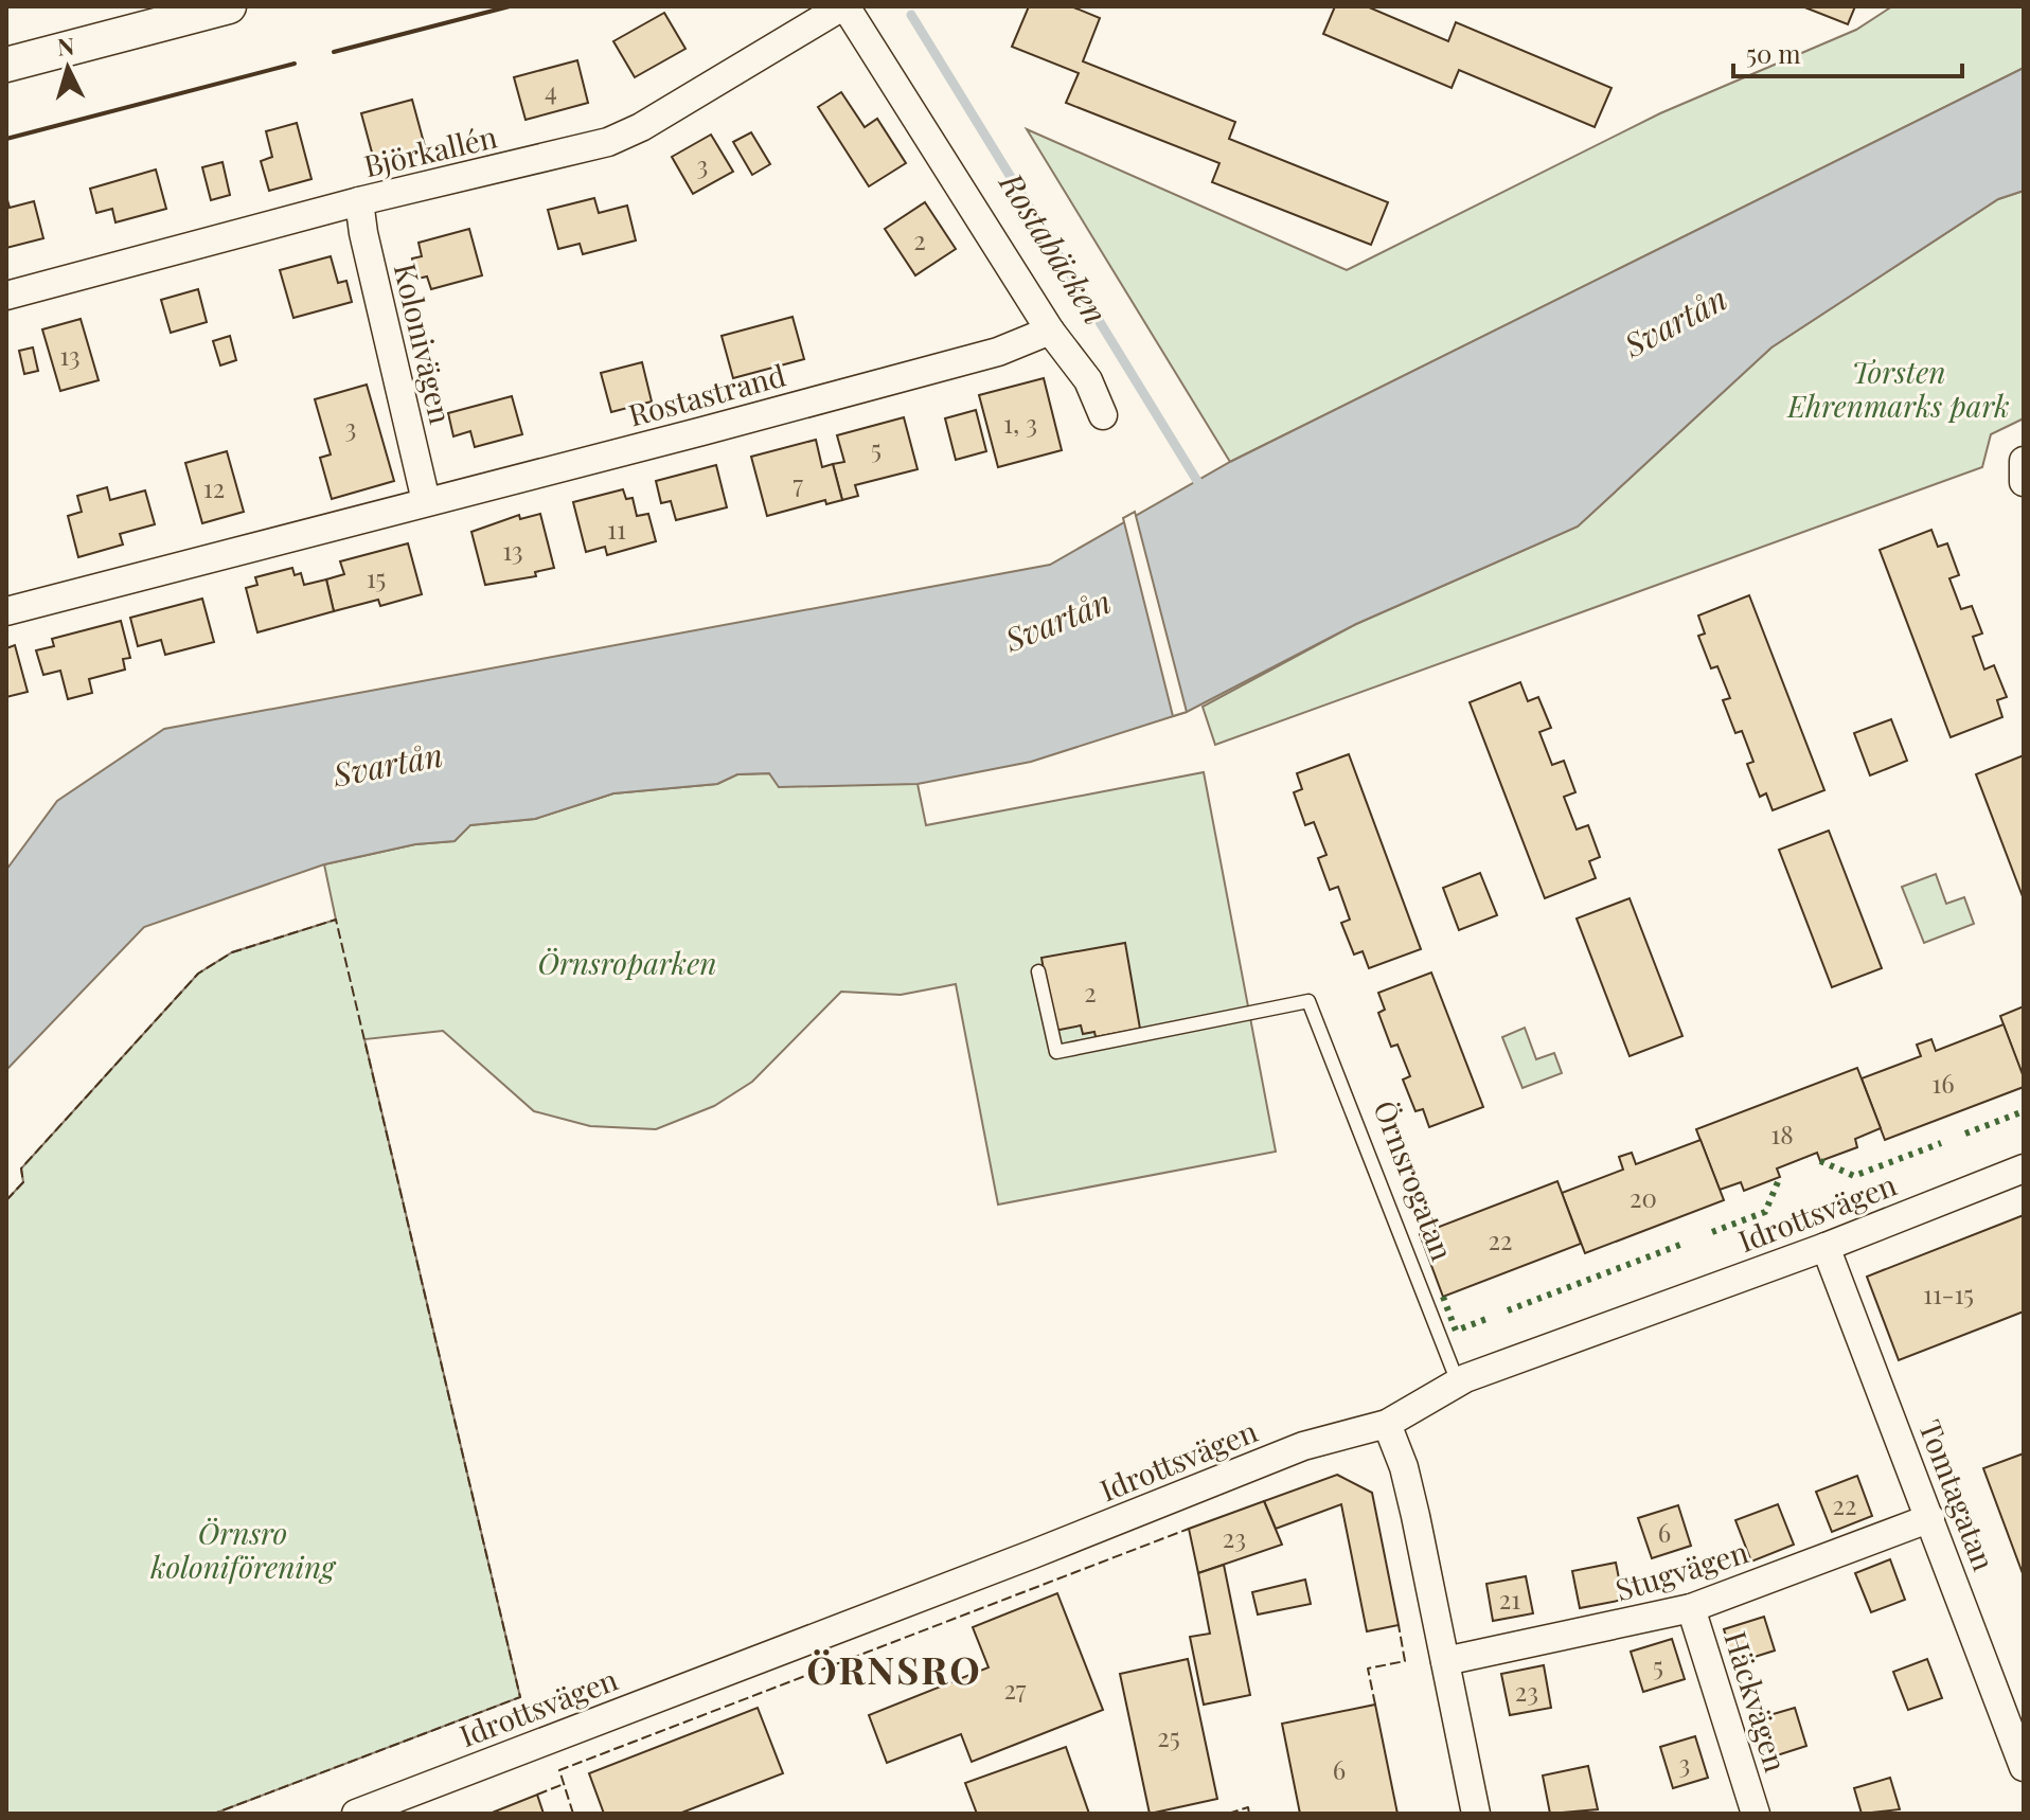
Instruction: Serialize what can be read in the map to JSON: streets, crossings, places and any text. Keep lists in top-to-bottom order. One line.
{"streets":{"street":["Björkallén","Kolonivägen","Rostastrand","Idrottsvägen","Tomtagatan","Stugvägen","Häckvägen"],"lane":["Örnsrogatan"]},"crossings":[["Björkallén","Kolonivägen"],["Kolonivägen","Rostastrand"],["Örnsrogatan","Idrottsvägen"],["Idrottsvägen","Tomtagatan"],["Tomtagatan","Stugvägen"],["Stugvägen","Häckvägen"]],"districts":["ÖRNSRO"],"water":["Rostabäcken","Svartån"],"parks":["Torsten Ehrenmarks park","Örnsroparken","Örnsro koloniförening"],"house_numbers":["4","3","2","13","1, 3","3","5","7","12","11","13","15","2","16","18","20","22","11-15","22","6","23","21","5","27","23","25","3","6"],"scale_bar":"50 m","north":"top"}
